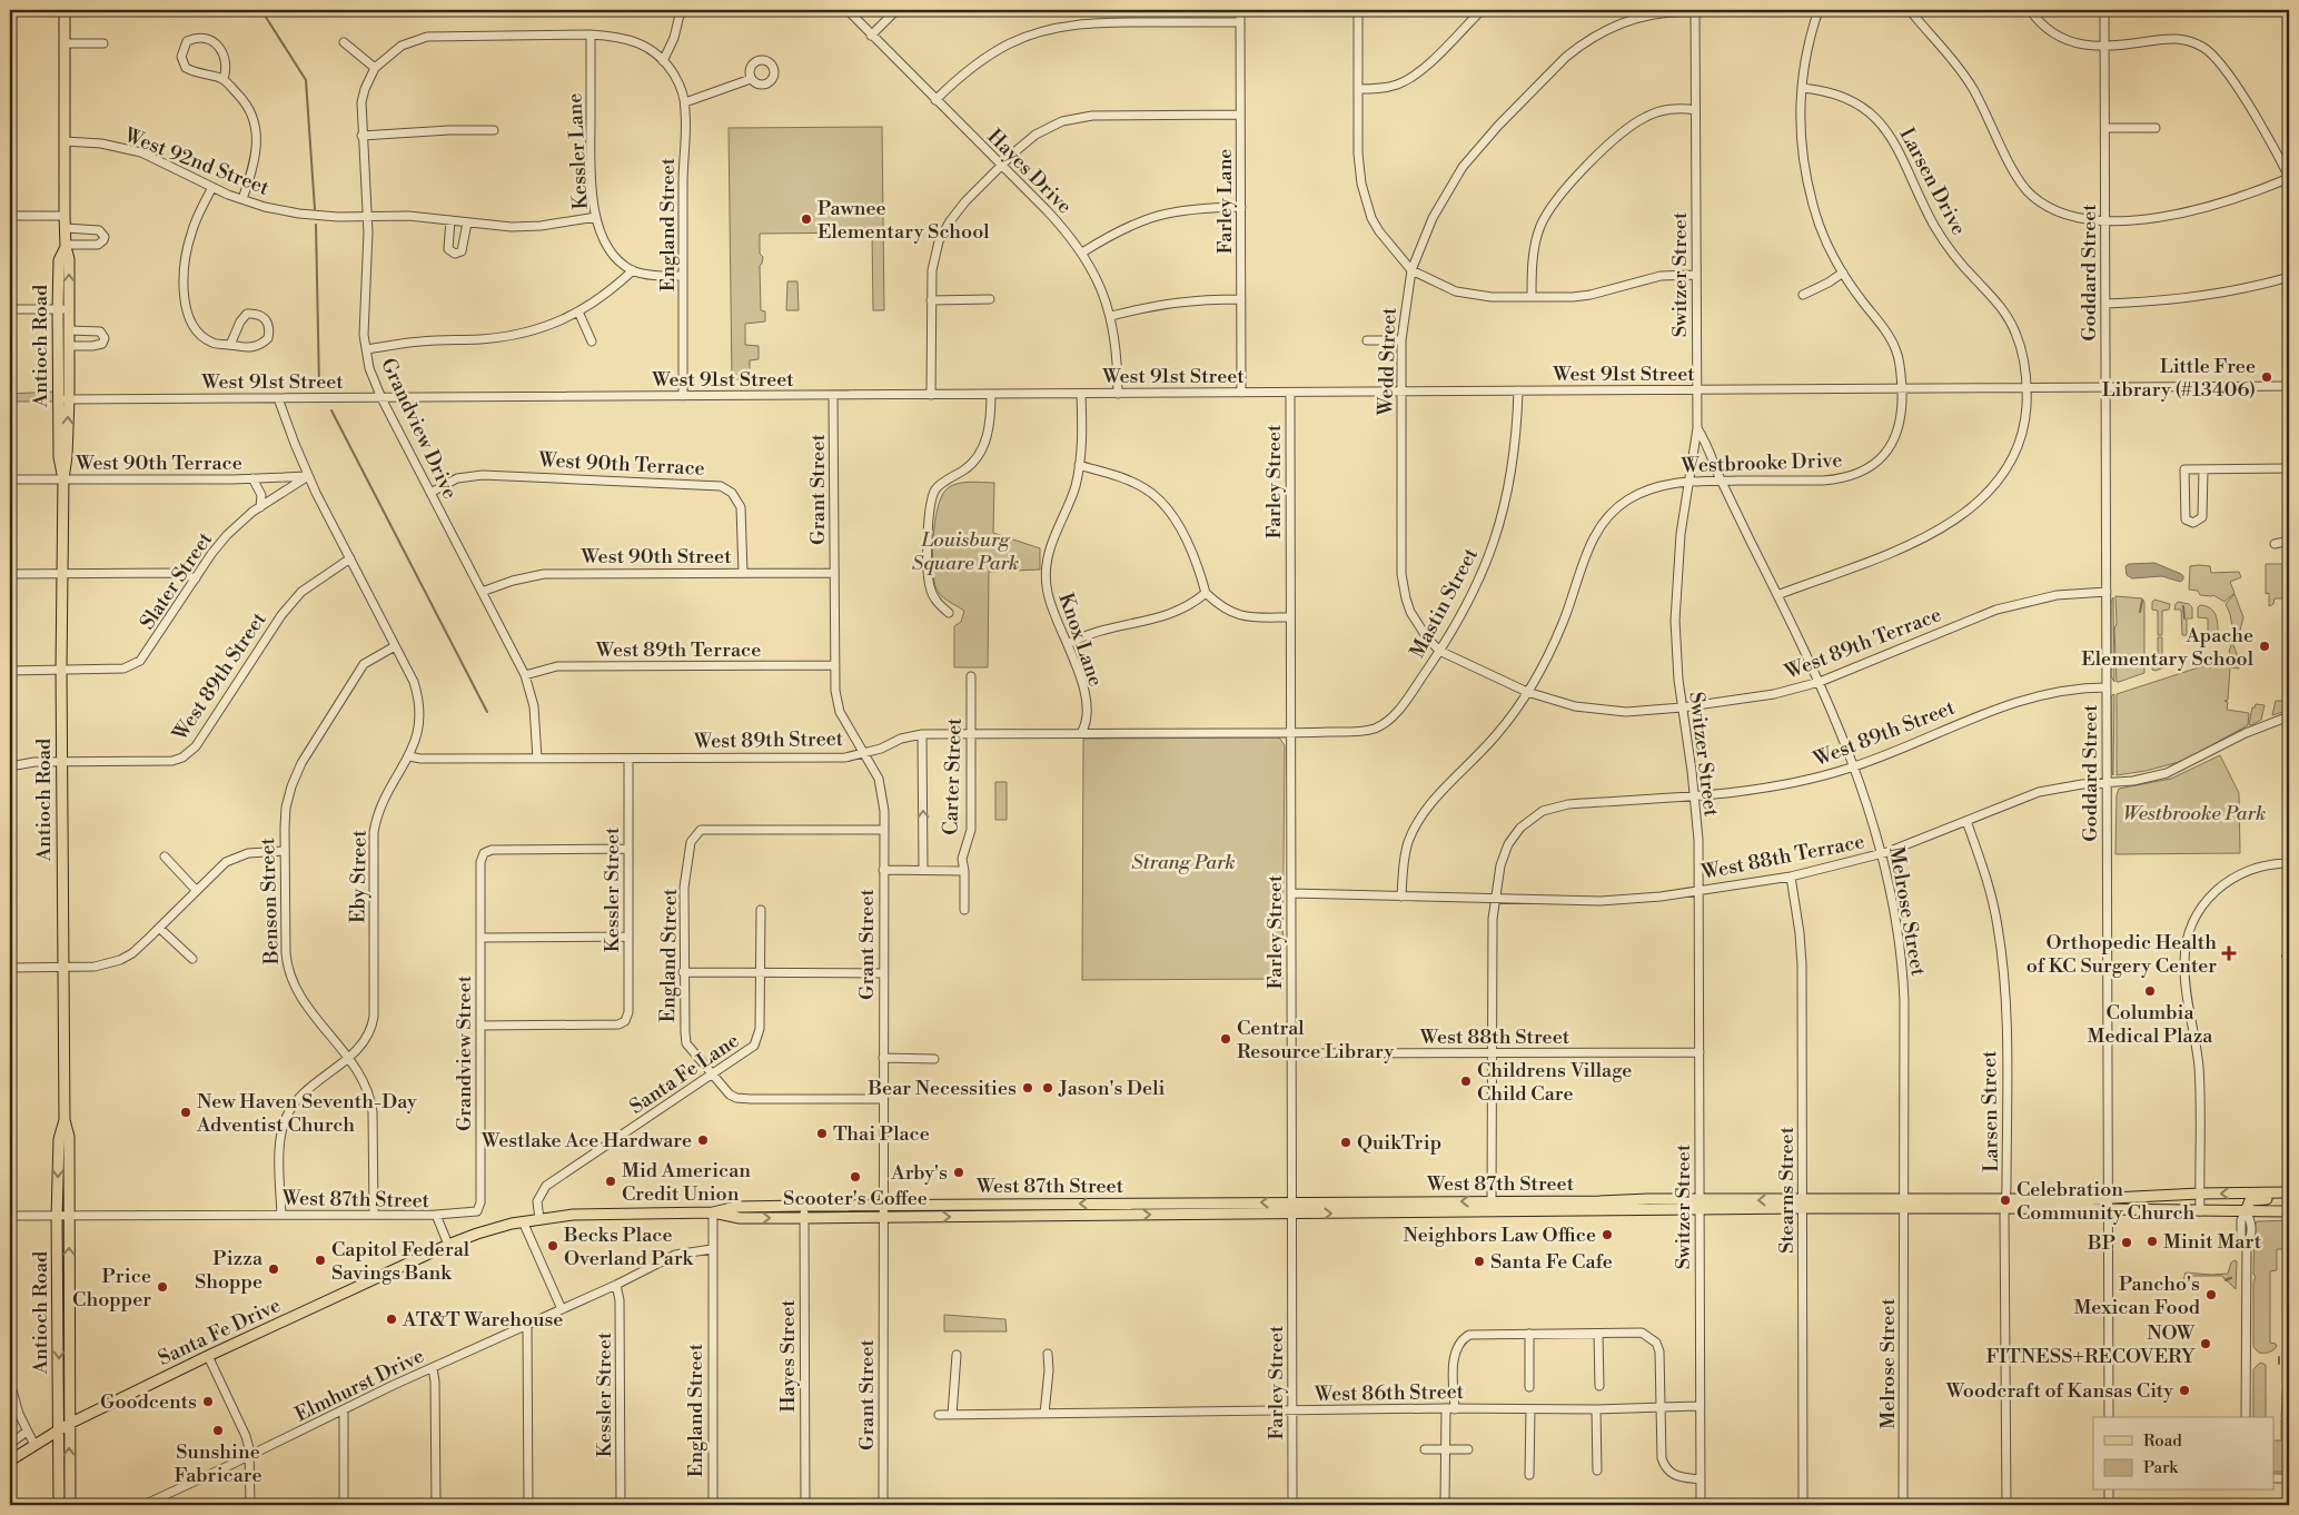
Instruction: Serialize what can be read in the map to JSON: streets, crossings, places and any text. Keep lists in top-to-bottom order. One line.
{"streets":{"main road":["Antioch Road","West 87th Street","Santa Fe Drive"],"street":["Kessler Lane","West 92nd Street","Hayes Drive","Larsen Drive","Farley Lane","England Street","Goddard Street","Switzer Street","Wedd Street","West 91st Street","Grandview Drive","West 90th Terrace","Westbrooke Drive","Farley Street","Grant Street","West 90th Street","Slater Street","Mastin Street","Knox Lane","West 89th Terrace","West 89th Street","Carter Street","West 88th Terrace","Eby Street","Kessler Street","Benson Street","Melrose Street","West 88th Street","Grandview Street","Santa Fe Lane","Larsen Street","Stearns Street","Hayes Street","Elmhurst Drive","West 86th Street"]},"crossings":[["Kessler Lane","West 92nd Street"],["Kessler Lane","England Street"],["West 92nd Street","Antioch Road"],["West 92nd Street","Grandview Drive"],["Hayes Drive","West 91st Street"],["Larsen Drive","West 91st Street"],["Larsen Drive","Westbrooke Drive"],["Farley Lane","West 91st Street"],["England Street","West 91st Street"],["England Street","Grandview Drive"],["England Street","Grant Street"],["England Street","Santa Fe Lane"],["England Street","Elmhurst Drive"],["Goddard Street","West 91st Street"],["Goddard Street","West 89th Terrace"],["Goddard Street","West 89th Street"],["Goddard Street","West 88th Terrace"],["Goddard Street","West 87th Street"],["Switzer Street","Wedd Street"],["Switzer Street","West 91st Street"],["Switzer Street","Westbrooke Drive"],["Switzer Street","West 89th Terrace"],["Switzer Street","West 89th Street"],["Switzer Street","West 88th Terrace"],["Switzer Street","Melrose Street"],["Switzer Street","West 88th Street"],["Switzer Street","West 87th Street"],["Switzer Street","West 86th Street"],["Antioch Road","West 91st Street"],["Antioch Road","West 90th Terrace"],["Antioch Road","Slater Street"],["Antioch Road","West 89th Street"],["Antioch Road","West 87th Street"],["Antioch Road","Santa Fe Drive"],["Wedd Street","West 91st Street"],["Wedd Street","Mastin Street"],["Wedd Street","West 89th Terrace"],["West 91st Street","Grandview Drive"],["West 91st Street","Westbrooke Drive"],["West 91st Street","Farley Street"],["West 91st Street","Grant Street"],["West 91st Street","Mastin Street"],["West 91st Street","Knox Lane"],["West 91st Street","Eby Street"],["Grandview Drive","West 90th Terrace"],["Grandview Drive","West 90th Street"],["Grandview Drive","West 89th Terrace"],["Grandview Drive","West 89th Street"],["West 90th Terrace","West 90th Street"],["West 90th Terrace","Slater Street"],["West 90th Terrace","Eby Street"],["Westbrooke Drive","West 89th Terrace"],["Westbrooke Drive","West 88th Terrace"],["Westbrooke Drive","Melrose Street"],["Farley Street","Mastin Street"],["Farley Street","West 89th Street"],["Farley Street","West 88th Terrace"],["Farley Street","West 88th Street"],["Farley Street","West 87th Street"],["Farley Street","West 86th Street"],["Grant Street","West 90th Street"],["Grant Street","West 89th Terrace"],["Grant Street","West 89th Street"],["Grant Street","West 87th Street"],["Slater Street","Eby Street"],["Mastin Street","West 89th Terrace"],["Mastin Street","West 89th Street"],["Knox Lane","West 89th Street"],["West 89th Terrace","Melrose Street"],["West 89th Street","Carter Street"],["West 89th Street","West 88th Terrace"],["West 89th Street","Eby Street"],["West 89th Street","Kessler Street"],["West 89th Street","Melrose Street"],["West 88th Terrace","Melrose Street"],["West 88th Terrace","Larsen Street"],["West 88th Terrace","Stearns Street"],["Eby Street","Benson Street"],["Kessler Street","Grandview Street"],["Kessler Street","Elmhurst Drive"],["Melrose Street","West 87th Street"],["Grandview Street","West 87th Street"],["Santa Fe Lane","West 87th Street"],["Larsen Street","West 87th Street"],["West 87th Street","Stearns Street"],["West 87th Street","Santa Fe Drive"],["West 87th Street","Hayes Street"]],"parks":["Louisburg Square Park","Westbrooke Park","Strang Park"],"places":{"other":["Pawnee Elementary School","Little Free Library (#13406)","Apache Elementary School","Columbia Medical Plaza","Central Resource Library","Childrens Village Child Care","Bear Necessities","Jason's Deli","New Haven Seventh-Day Adventist Church","Thai Place","Westlake Ace Hardware","QuikTrip","Arby's","Scooter's Coffee","Mid American Credit Union","Celebration Community Church","Neighbors Law Office","Minit Mart","BP","Becks Place Overland Park","Capitol Federal Savings Bank","Santa Fe Cafe","Pizza Shoppe","Price Chopper","Pancho's Mexican Food","AT&T Warehouse","NOW FITNESS+RECOVERY","Woodcraft of Kansas City","Goodcents","Sunshine Fabricare"],"health":["Orthopedic Health of KC Surgery Center"]},"legend":["Road","Park"]}
